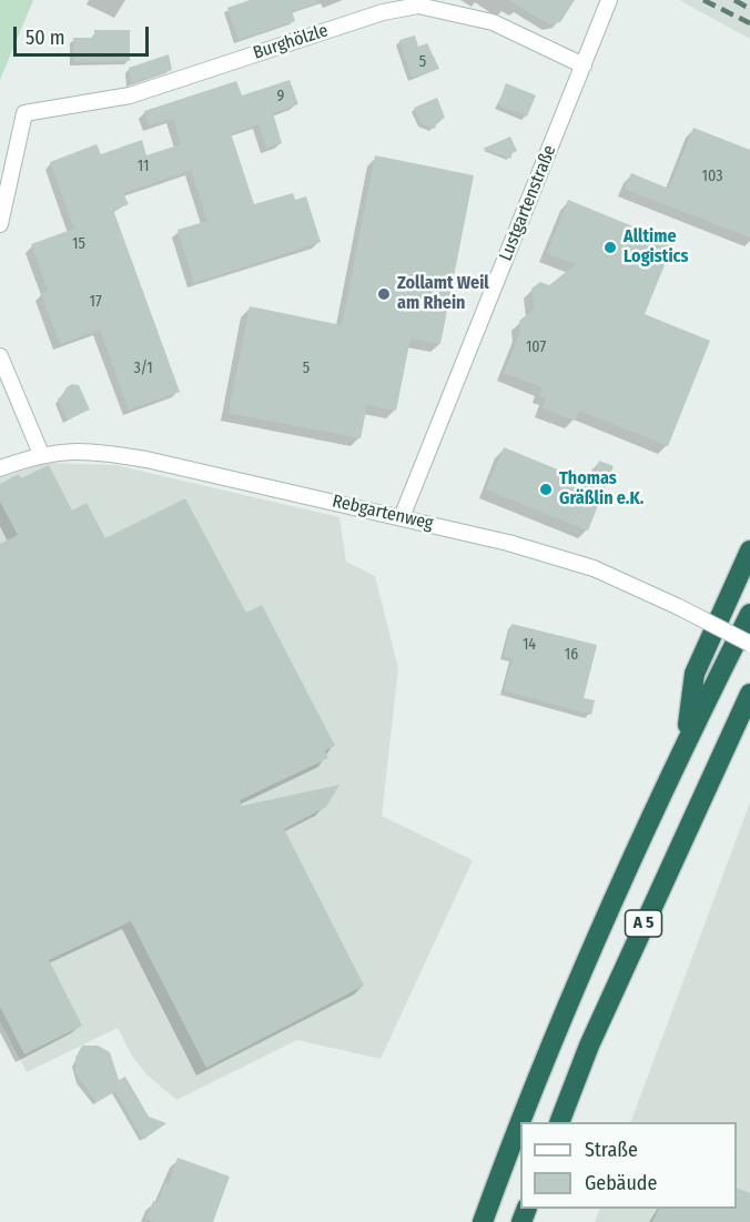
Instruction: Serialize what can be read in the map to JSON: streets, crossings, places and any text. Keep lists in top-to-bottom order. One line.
{"streets":{"highway":["A 5"],"street":["Burghölzle","Lustgartenstraße","Rebgartenweg"]},"crossings":[["Burghölzle","Lustgartenstraße"],["Lustgartenstraße","Rebgartenweg"]],"places":["Alltime Logistics","Zollamt Weil am Rhein","Thomas Gräßlin e.K."],"house_numbers":["5","9","11","103","15","17","107","3/1","5","14","16"],"legend":["Straße","Gebäude"],"scale_bar":"50 m"}
